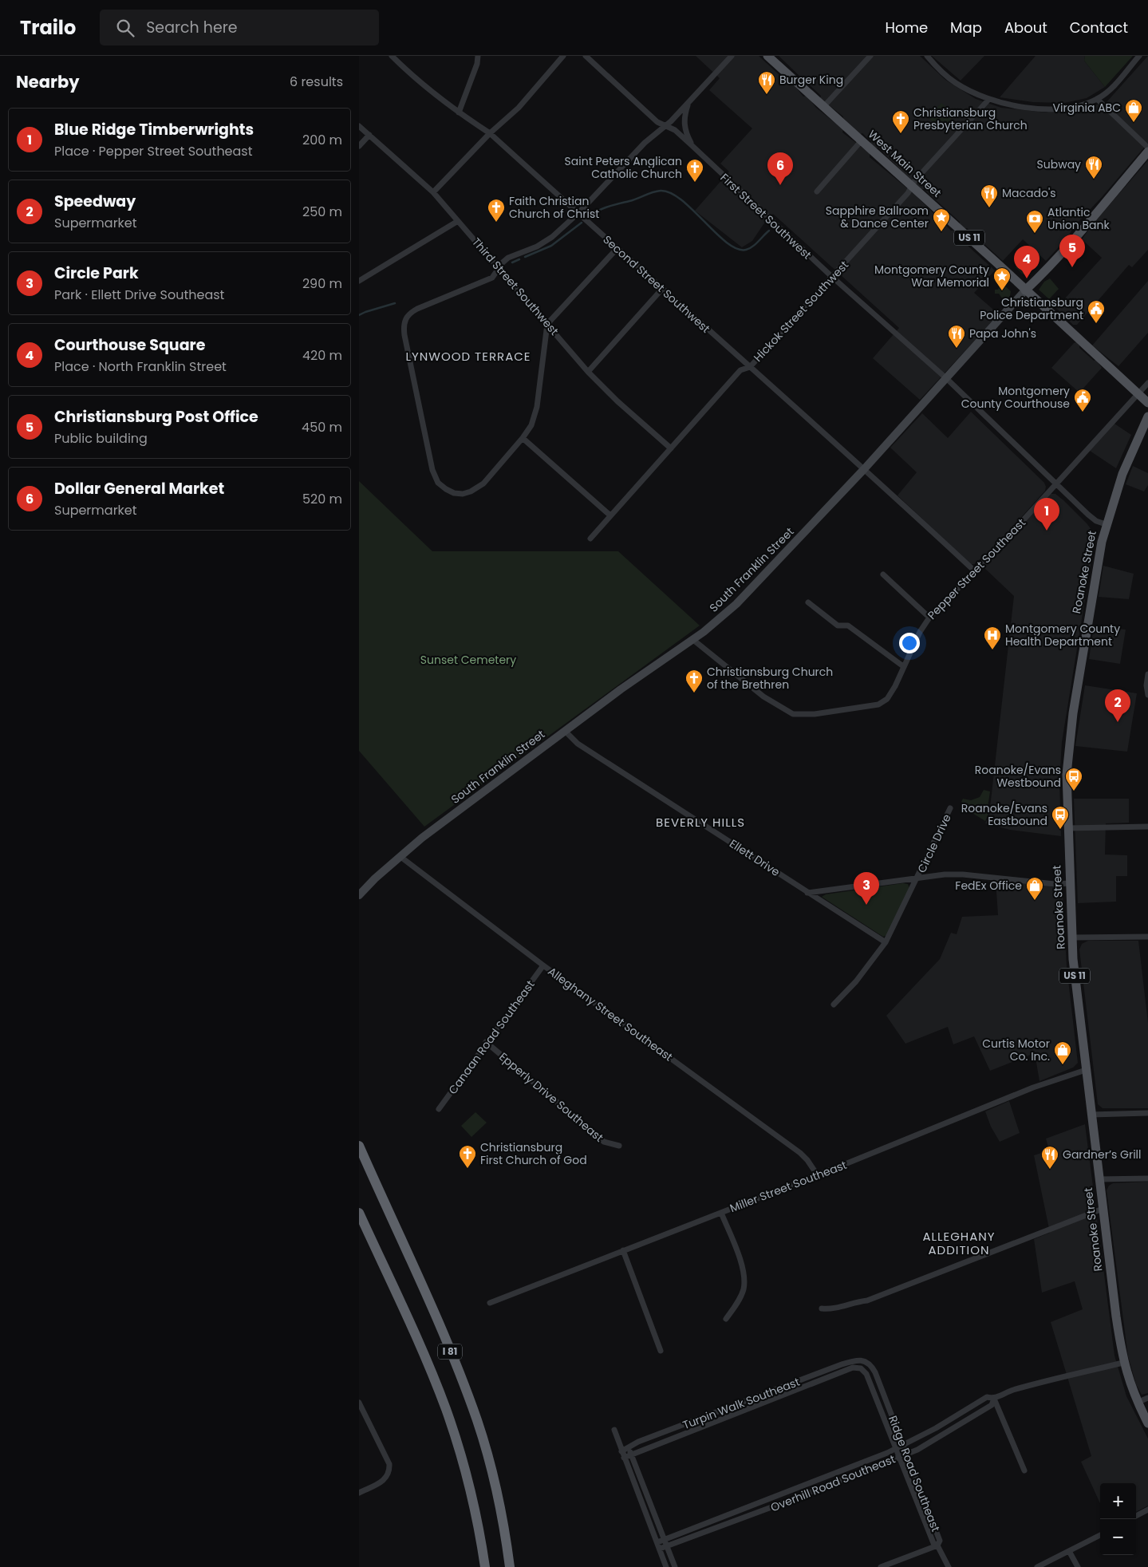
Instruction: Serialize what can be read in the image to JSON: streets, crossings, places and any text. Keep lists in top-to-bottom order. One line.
{"streets":{"highway":["I 81"],"main road":["West Main Street","US 11","South Franklin Street","Roanoke Street"],"street":["First Street Southwest","Second Street Southwest","Third Street Southwest","Hickok Street Southwest","Pepper Street Southeast","Circle Drive","Ellett Drive","Alleghany Street Southeast","Canaan Road Southeast","Epperly Drive Southeast","Miller Street Southeast","Turpin Walk Southeast","Ridge Road Southeast","Overhill Road Southeast"]},"crossings":[["West Main Street","US 11"],["West Main Street","Hickok Street Southwest"],["West Main Street","South Franklin Street"],["First Street Southwest","Hickok Street Southwest"],["First Street Southwest","Pepper Street Southeast"],["First Street Southwest","South Franklin Street"],["First Street Southwest","Roanoke Street"],["US 11","Pepper Street Southeast"],["US 11","South Franklin Street"],["Second Street Southwest","Hickok Street Southwest"],["Second Street Southwest","Pepper Street Southeast"],["Second Street Southwest","South Franklin Street"],["Third Street Southwest","Hickok Street Southwest"],["Pepper Street Southeast","South Franklin Street"],["South Franklin Street","Ellett Drive"],["South Franklin Street","Alleghany Street Southeast"],["Roanoke Street","Miller Street Southeast"],["Roanoke Street","Overhill Road Southeast"],["Circle Drive","Ellett Drive"],["Alleghany Street Southeast","Canaan Road Southeast"],["Alleghany Street Southeast","Miller Street Southeast"],["Canaan Road Southeast","Epperly Drive Southeast"],["Turpin Walk Southeast","Ridge Road Southeast"],["Ridge Road Southeast","Overhill Road Southeast"]],"districts":["LYNWOOD TERRACE","BEVERLY HILLS","ALLEGHANY ADDITION"],"parks":["Sunset Cemetery"],"places":{"restaurant":["Burger King","Subway","Macado's","Papa John's","Gardner’s Grill"],"shop":["Virginia ABC","FedEx Office","Curtis Motor Co. Inc."],"church":["Christiansburg Presbyterian Church","Saint Peters Anglican Catholic Church","Faith Christian Church of Christ","Christiansburg Church of the Brethren","Christiansburg First Church of God"],"place":["Sapphire Ballroom & Dance Center","Montgomery County War Memorial"],"bank":["Atlantic Union Bank"],"public building":["Christiansburg Police Department","Montgomery County Courthouse"],"hospital":["Montgomery County Health Department"],"bus stop":["Roanoke/Evans Westbound","Roanoke/Evans Eastbound"]},"page":{"header":"Trailo","search":"Search here","nav":["Home","Map","About","Contact"],"heading":["Nearby","6 results"],"list":[{"mark":"1","name":"Blue Ridge Timberwrights","note":"Place · Pepper Street Southeast","value":"200 m"},{"mark":"2","name":"Speedway","note":"Supermarket","value":"250 m"},{"mark":"3","name":"Circle Park","note":"Park · Ellett Drive Southeast","value":"290 m"},{"mark":"4","name":"Courthouse Square","note":"Place · North Franklin Street","value":"420 m"},{"mark":"5","name":"Christiansburg Post Office","note":"Public building","value":"450 m"},{"mark":"6","name":"Dollar General Market","note":"Supermarket","value":"520 m"}],"pins":["6","5","4","1","2","3"],"map_buttons":["+","−"]}}
